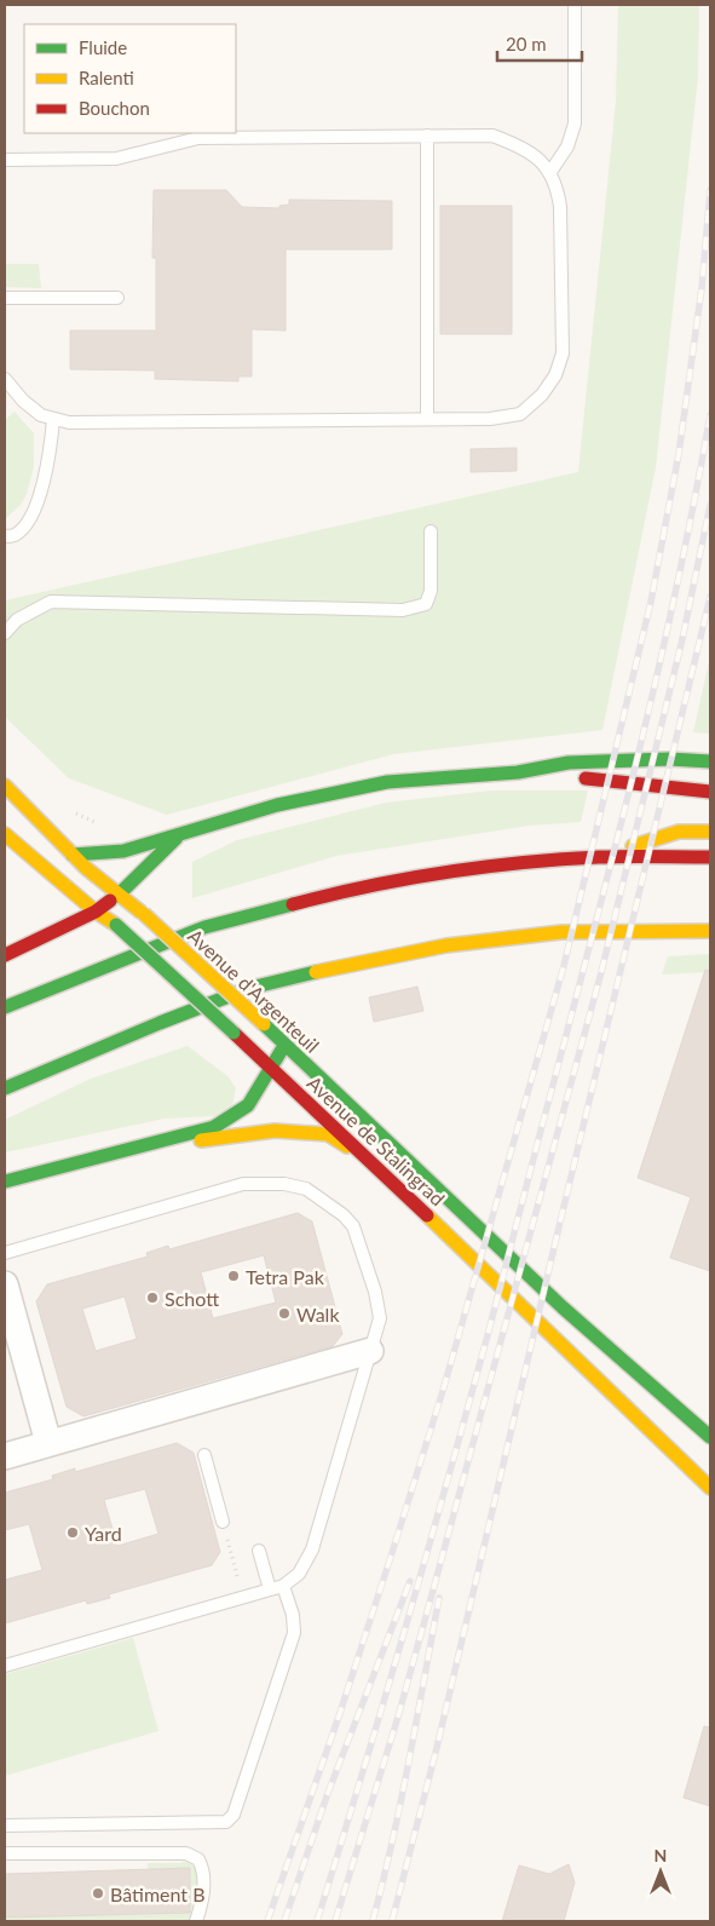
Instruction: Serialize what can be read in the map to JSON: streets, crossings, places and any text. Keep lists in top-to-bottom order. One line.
{"streets":{"main road":["Avenue d'Argenteuil","Avenue de Stalingrad"]},"places":["Tetra Pak","Schott","Walk","Yard","Bâtiment B"],"legend":["Fluide","Ralenti","Bouchon"],"scale_bar":"20 m","north":"top"}
